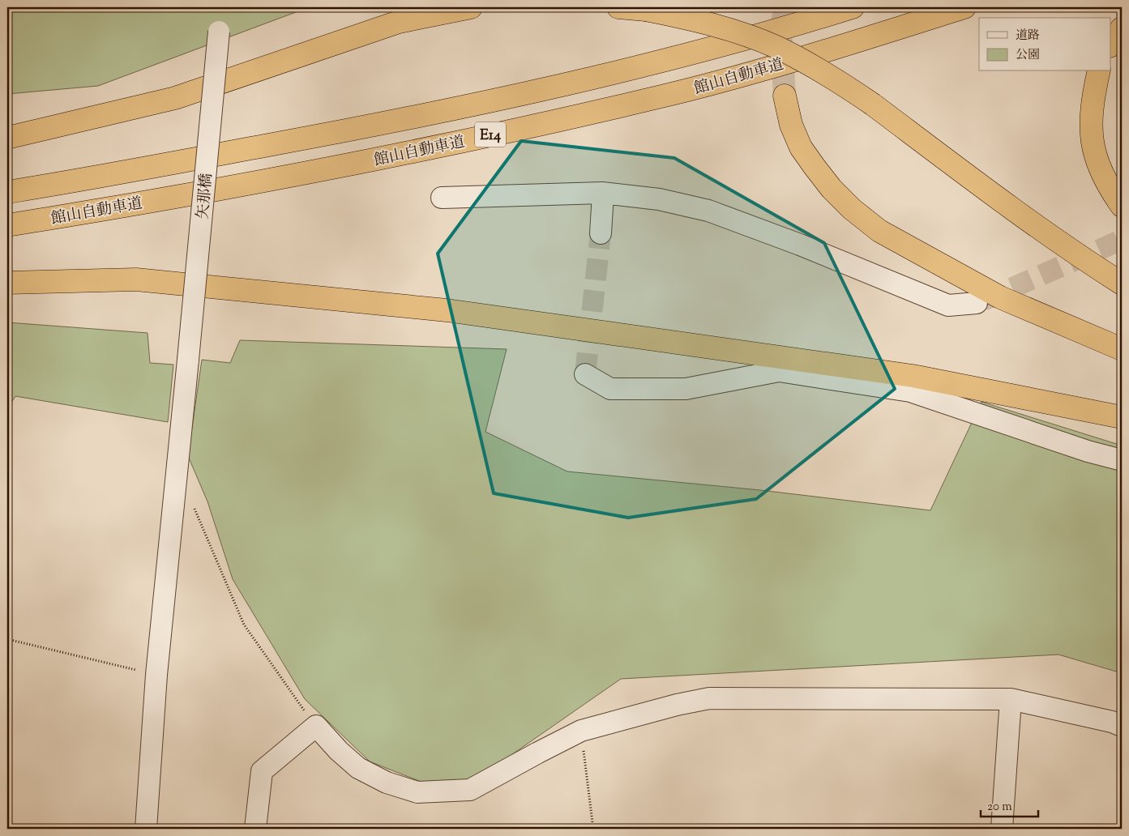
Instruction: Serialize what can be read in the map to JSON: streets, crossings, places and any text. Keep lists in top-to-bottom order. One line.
{"streets":{"highway":["館山自動車道","E14"],"street":["矢那橋"]},"legend":["道路","公園"],"scale_bar":"20 m"}
